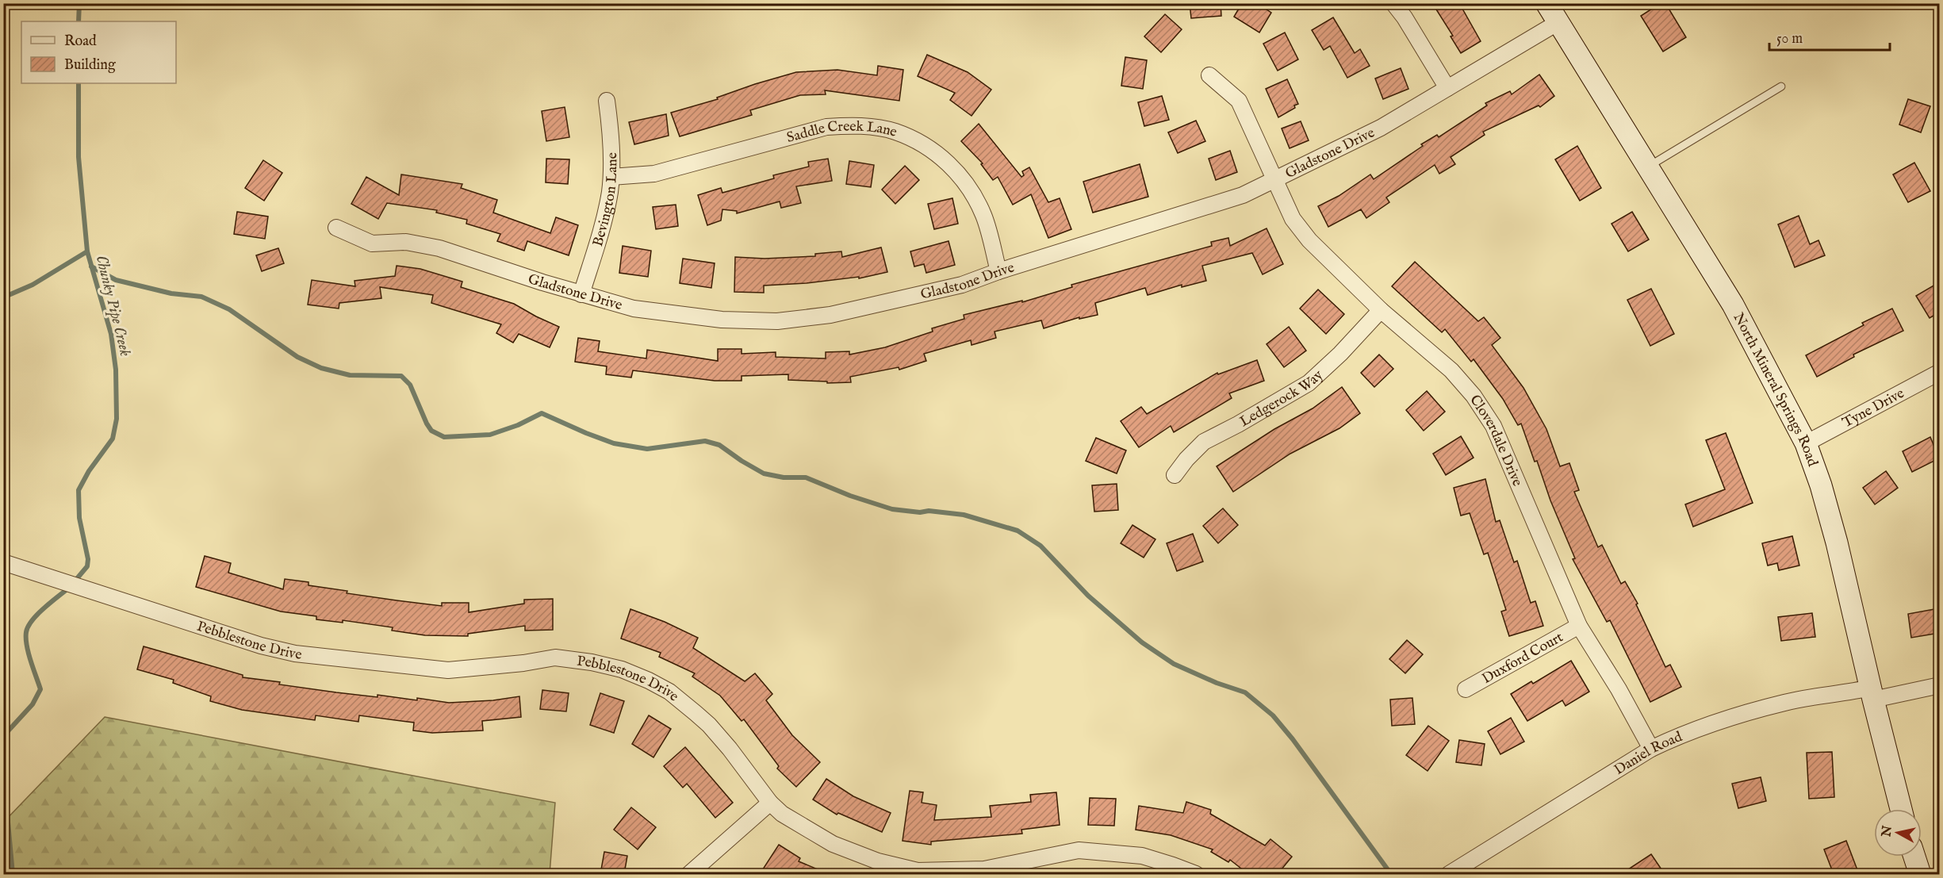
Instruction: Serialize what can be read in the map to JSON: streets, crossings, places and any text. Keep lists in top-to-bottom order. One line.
{"streets":{"street":["Saddle Creek Lane","Gladstone Drive","Bevington Lane","North Mineral Springs Road","Ledgerock Way","Tyne Drive","Cloverdale Drive","Pebblestone Drive","Duxford Court","Daniel Road"]},"crossings":[["Saddle Creek Lane","Gladstone Drive"],["Saddle Creek Lane","Bevington Lane"],["Gladstone Drive","Bevington Lane"],["Gladstone Drive","North Mineral Springs Road"],["Gladstone Drive","Cloverdale Drive"],["North Mineral Springs Road","Tyne Drive"],["North Mineral Springs Road","Daniel Road"],["Ledgerock Way","Cloverdale Drive"],["Cloverdale Drive","Duxford Court"],["Cloverdale Drive","Daniel Road"]],"water":["Chunky Pipe Creek"],"legend":["Road","Building"],"scale_bar":"50 m","north":"left"}
